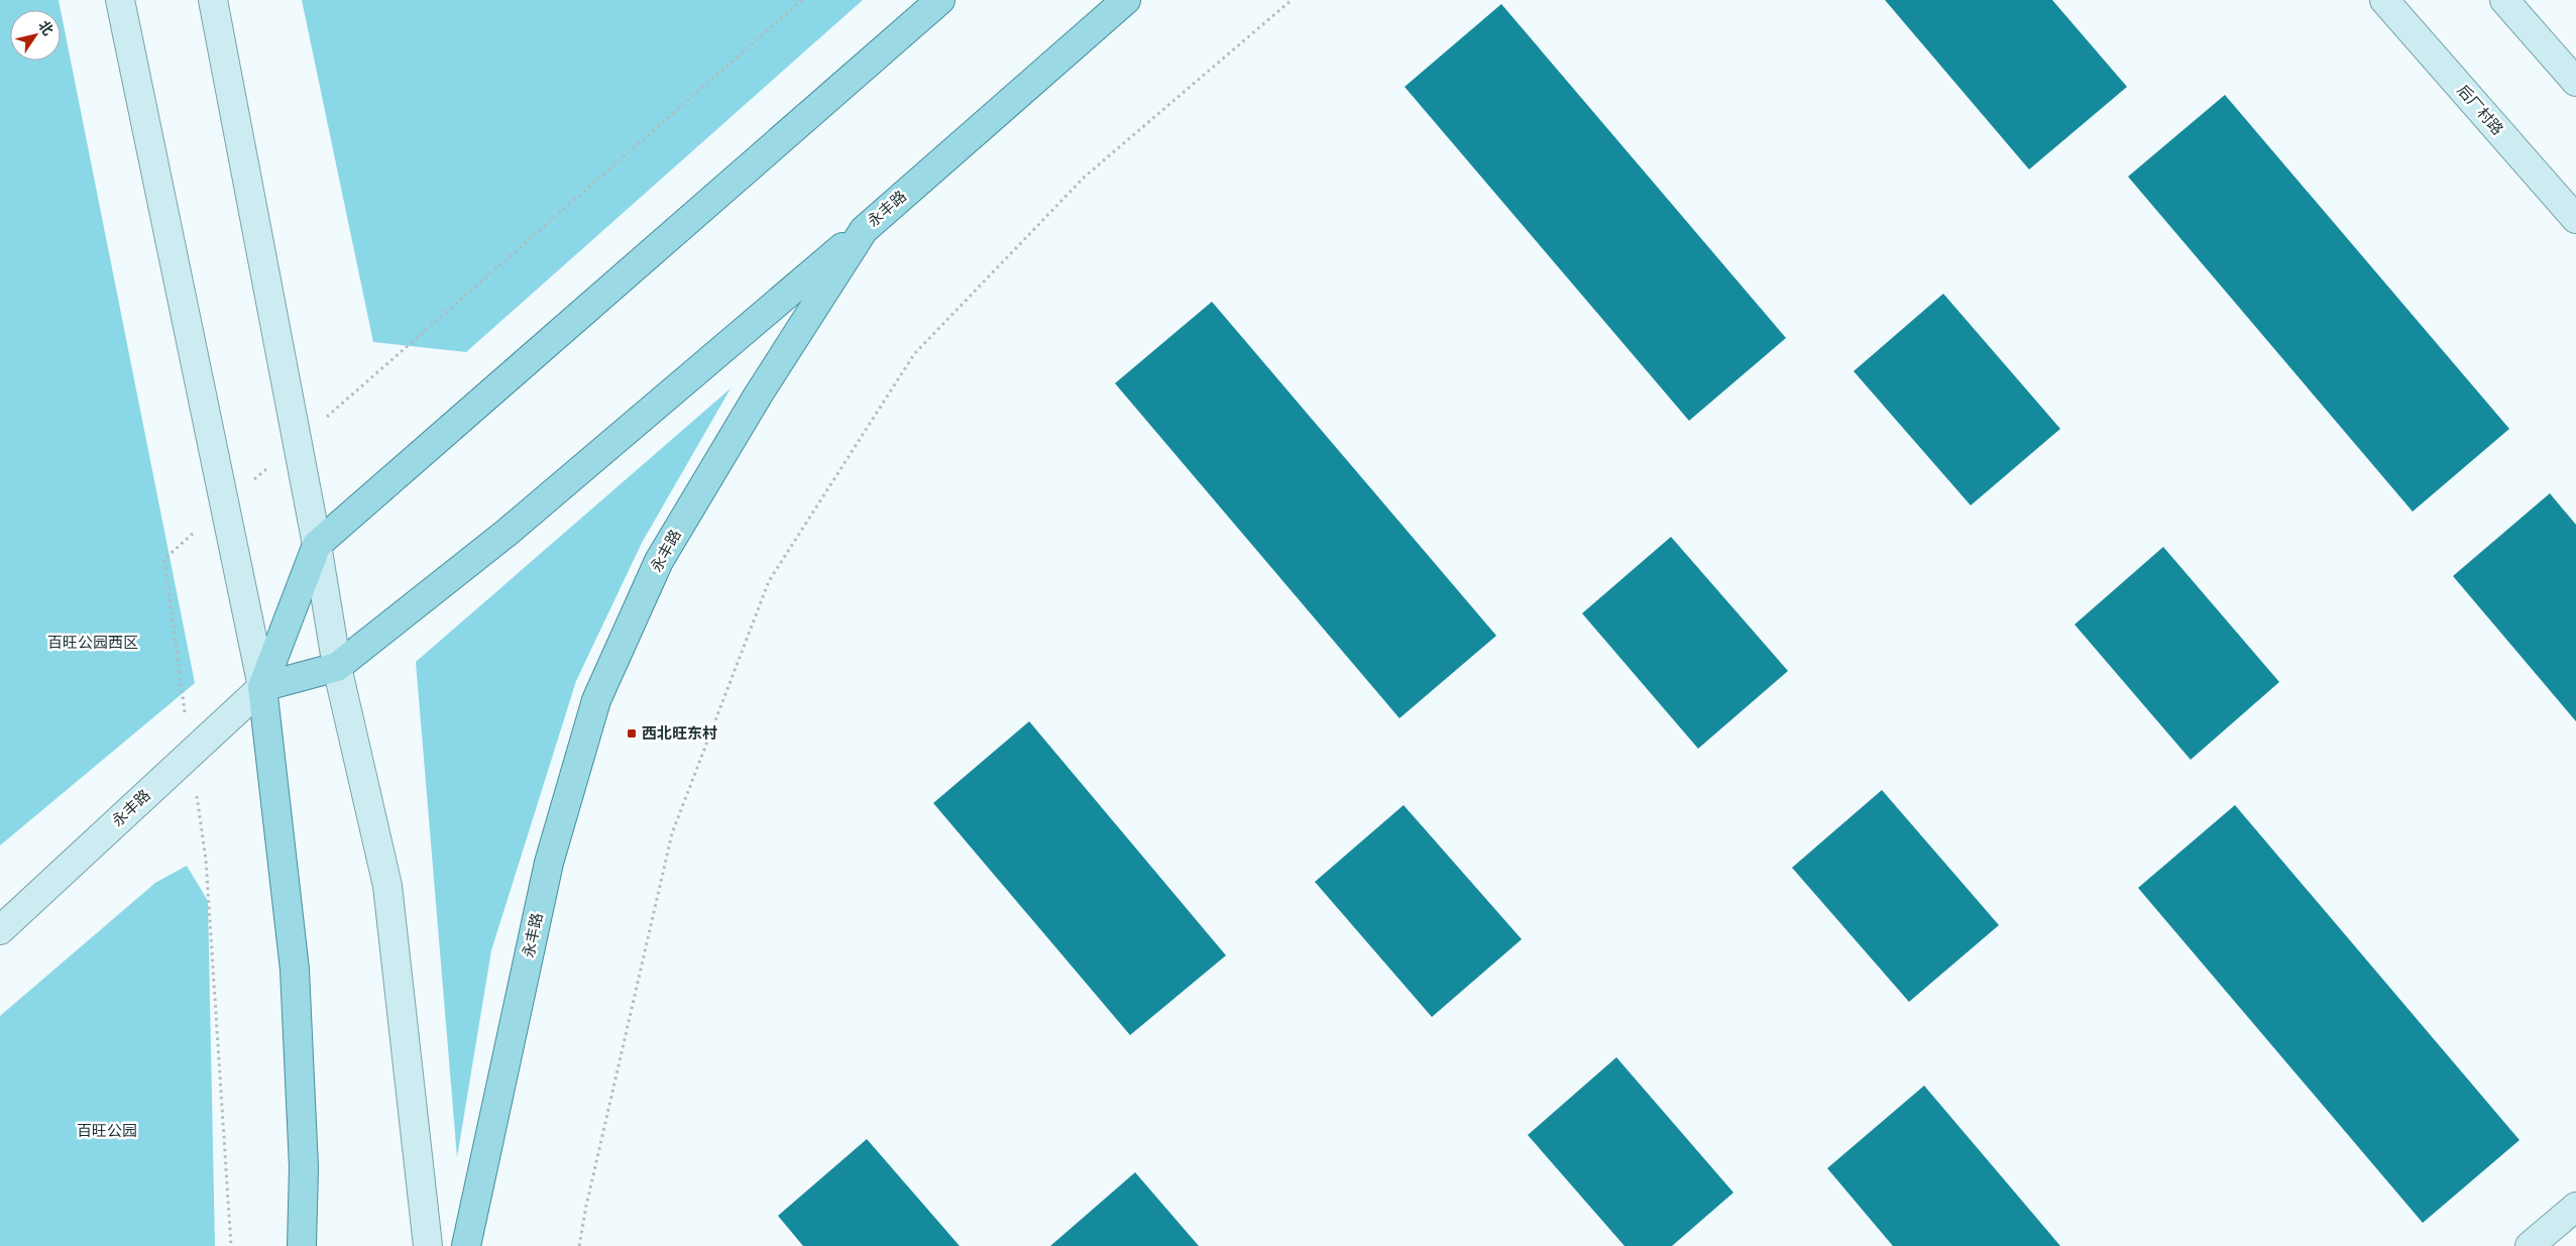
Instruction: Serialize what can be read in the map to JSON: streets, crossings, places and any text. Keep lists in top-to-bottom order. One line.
{"streets":{"main road":["后厂村路","永丰路"]},"parks":["百旺公园西区","百旺公园"],"places":{"transit":["西北旺东村"]},"north":"top right"}
